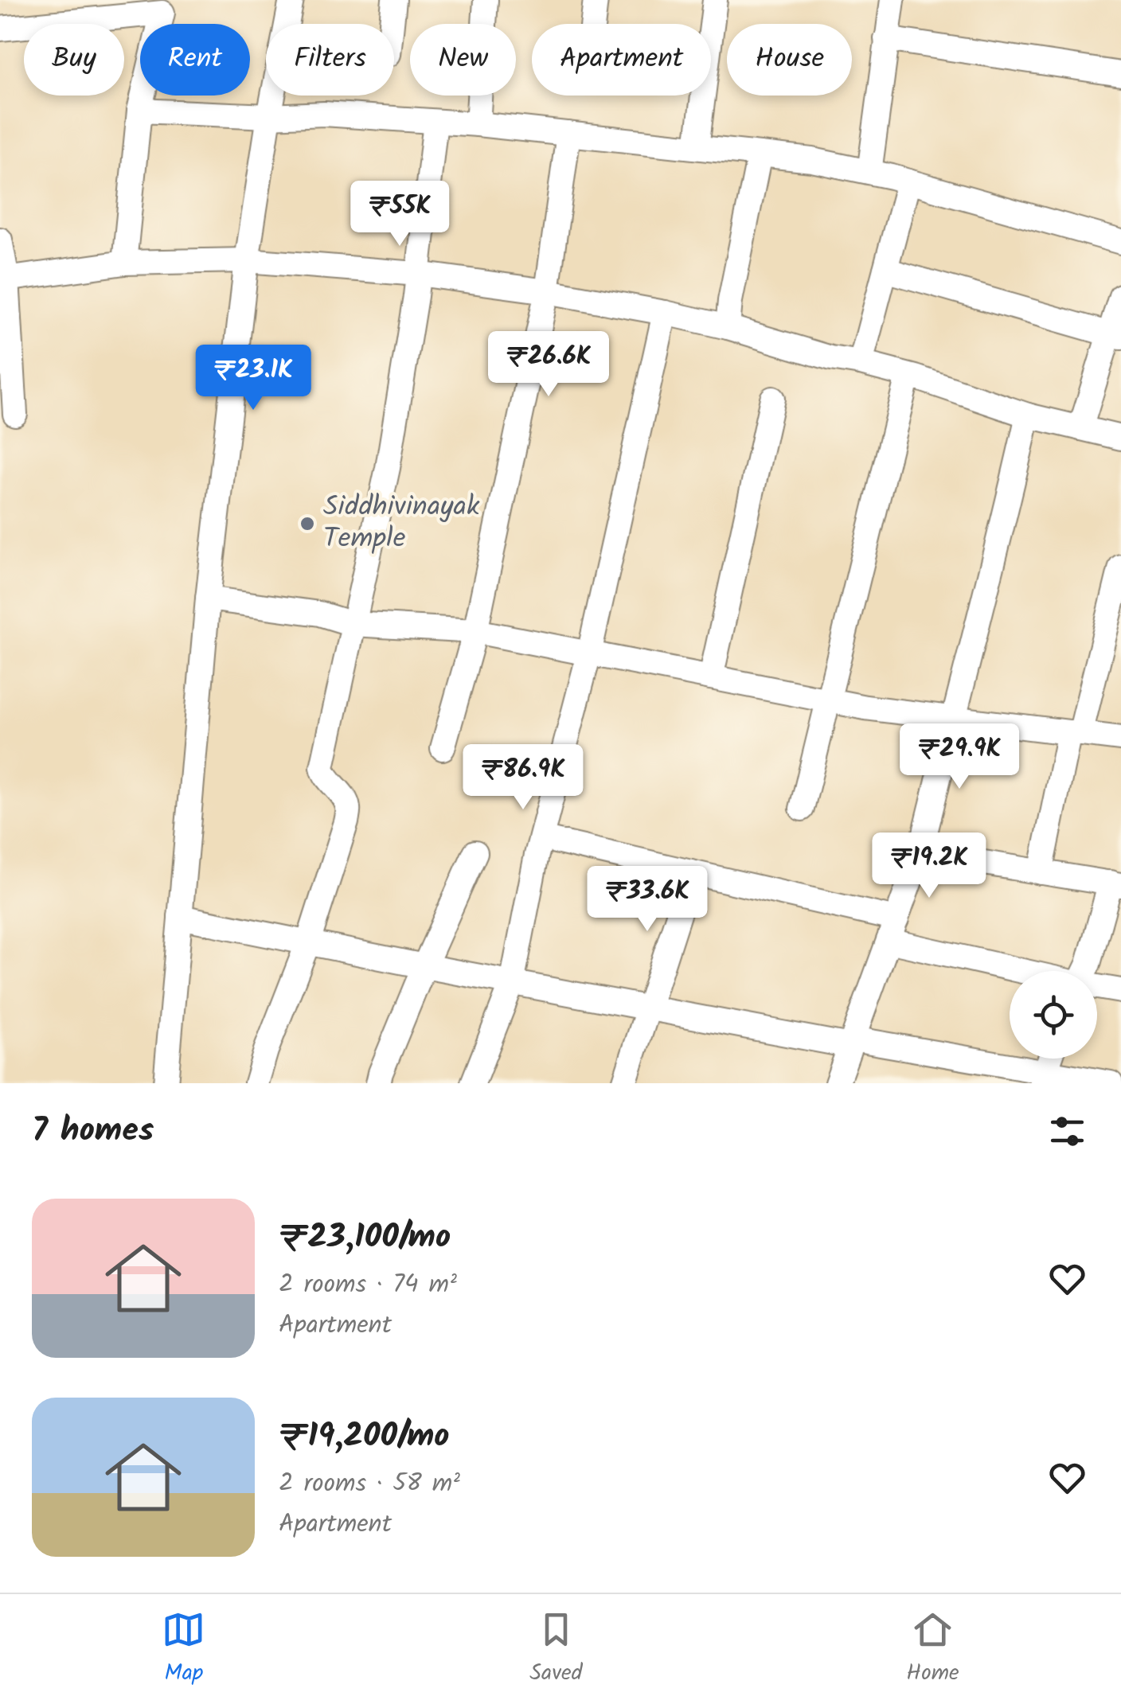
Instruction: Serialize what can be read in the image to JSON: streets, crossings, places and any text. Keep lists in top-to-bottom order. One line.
{"places":["Siddhivinayak Temple"],"page":{"chip":["Buy","Rent","Filters","New","Apartment","House"],"price":["₹55K","₹26.6K","₹23.1K","₹29.9K","₹86.9K","₹19.2K","₹33.6K"],"heading":"7 homes","list":[{"name":"₹23,100/mo","note":"2 rooms · 74 m² · Apartment"},{"name":"₹19,200/mo","note":"2 rooms · 58 m² · Apartment"}],"tabs":["Map","Saved","Home"]}}
